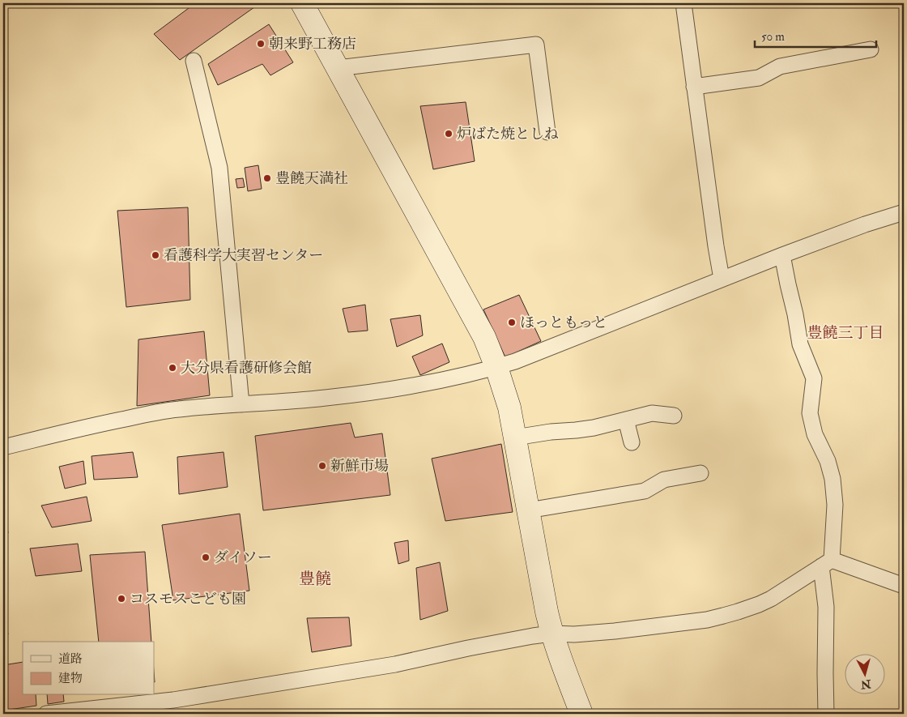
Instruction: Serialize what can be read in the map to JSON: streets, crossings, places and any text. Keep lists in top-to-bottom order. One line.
{"districts":["豊饒三丁目","豊饒"],"places":["朝来野工務店","炉ばた焼としね","豊饒天満社","看護科学大実習センター","ほっともっと","大分県看護研修会館","新鮮市場","ダイソー","コスモスこども園"],"legend":["道路","建物"],"scale_bar":"50 m","north":"bottom"}
